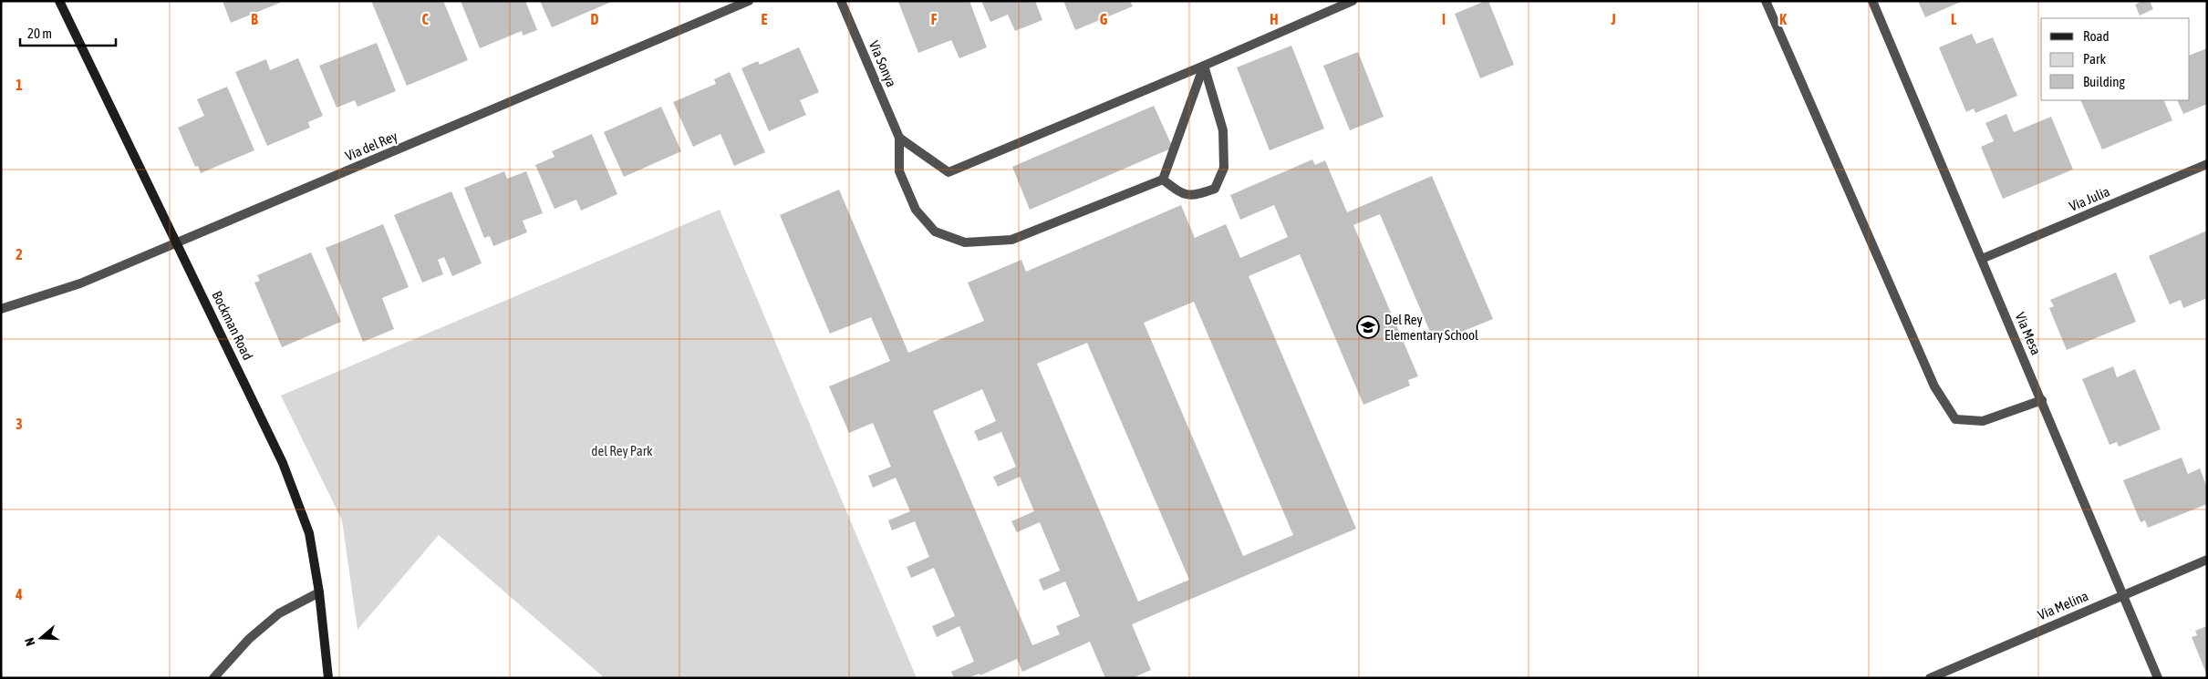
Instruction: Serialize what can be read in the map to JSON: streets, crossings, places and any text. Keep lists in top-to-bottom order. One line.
{"streets":{"street":["Via Sonya","Via del Rey","Via Julia","Bockman Road","Via Mesa","Via Melina"]},"crossings":[["Via del Rey","Bockman Road"],["Via Julia","Via Mesa"],["Via Mesa","Via Melina"]],"parks":["del Rey Park"],"places":{"school or university":["Del Rey Elementary School"]},"legend":["Road","Park","Building"],"scale_bar":"20 m","north":"left","grid":{"columns":["B","C","D","E","F","G","H","I","J","K","L"],"rows":["1","2","3","4"]}}
